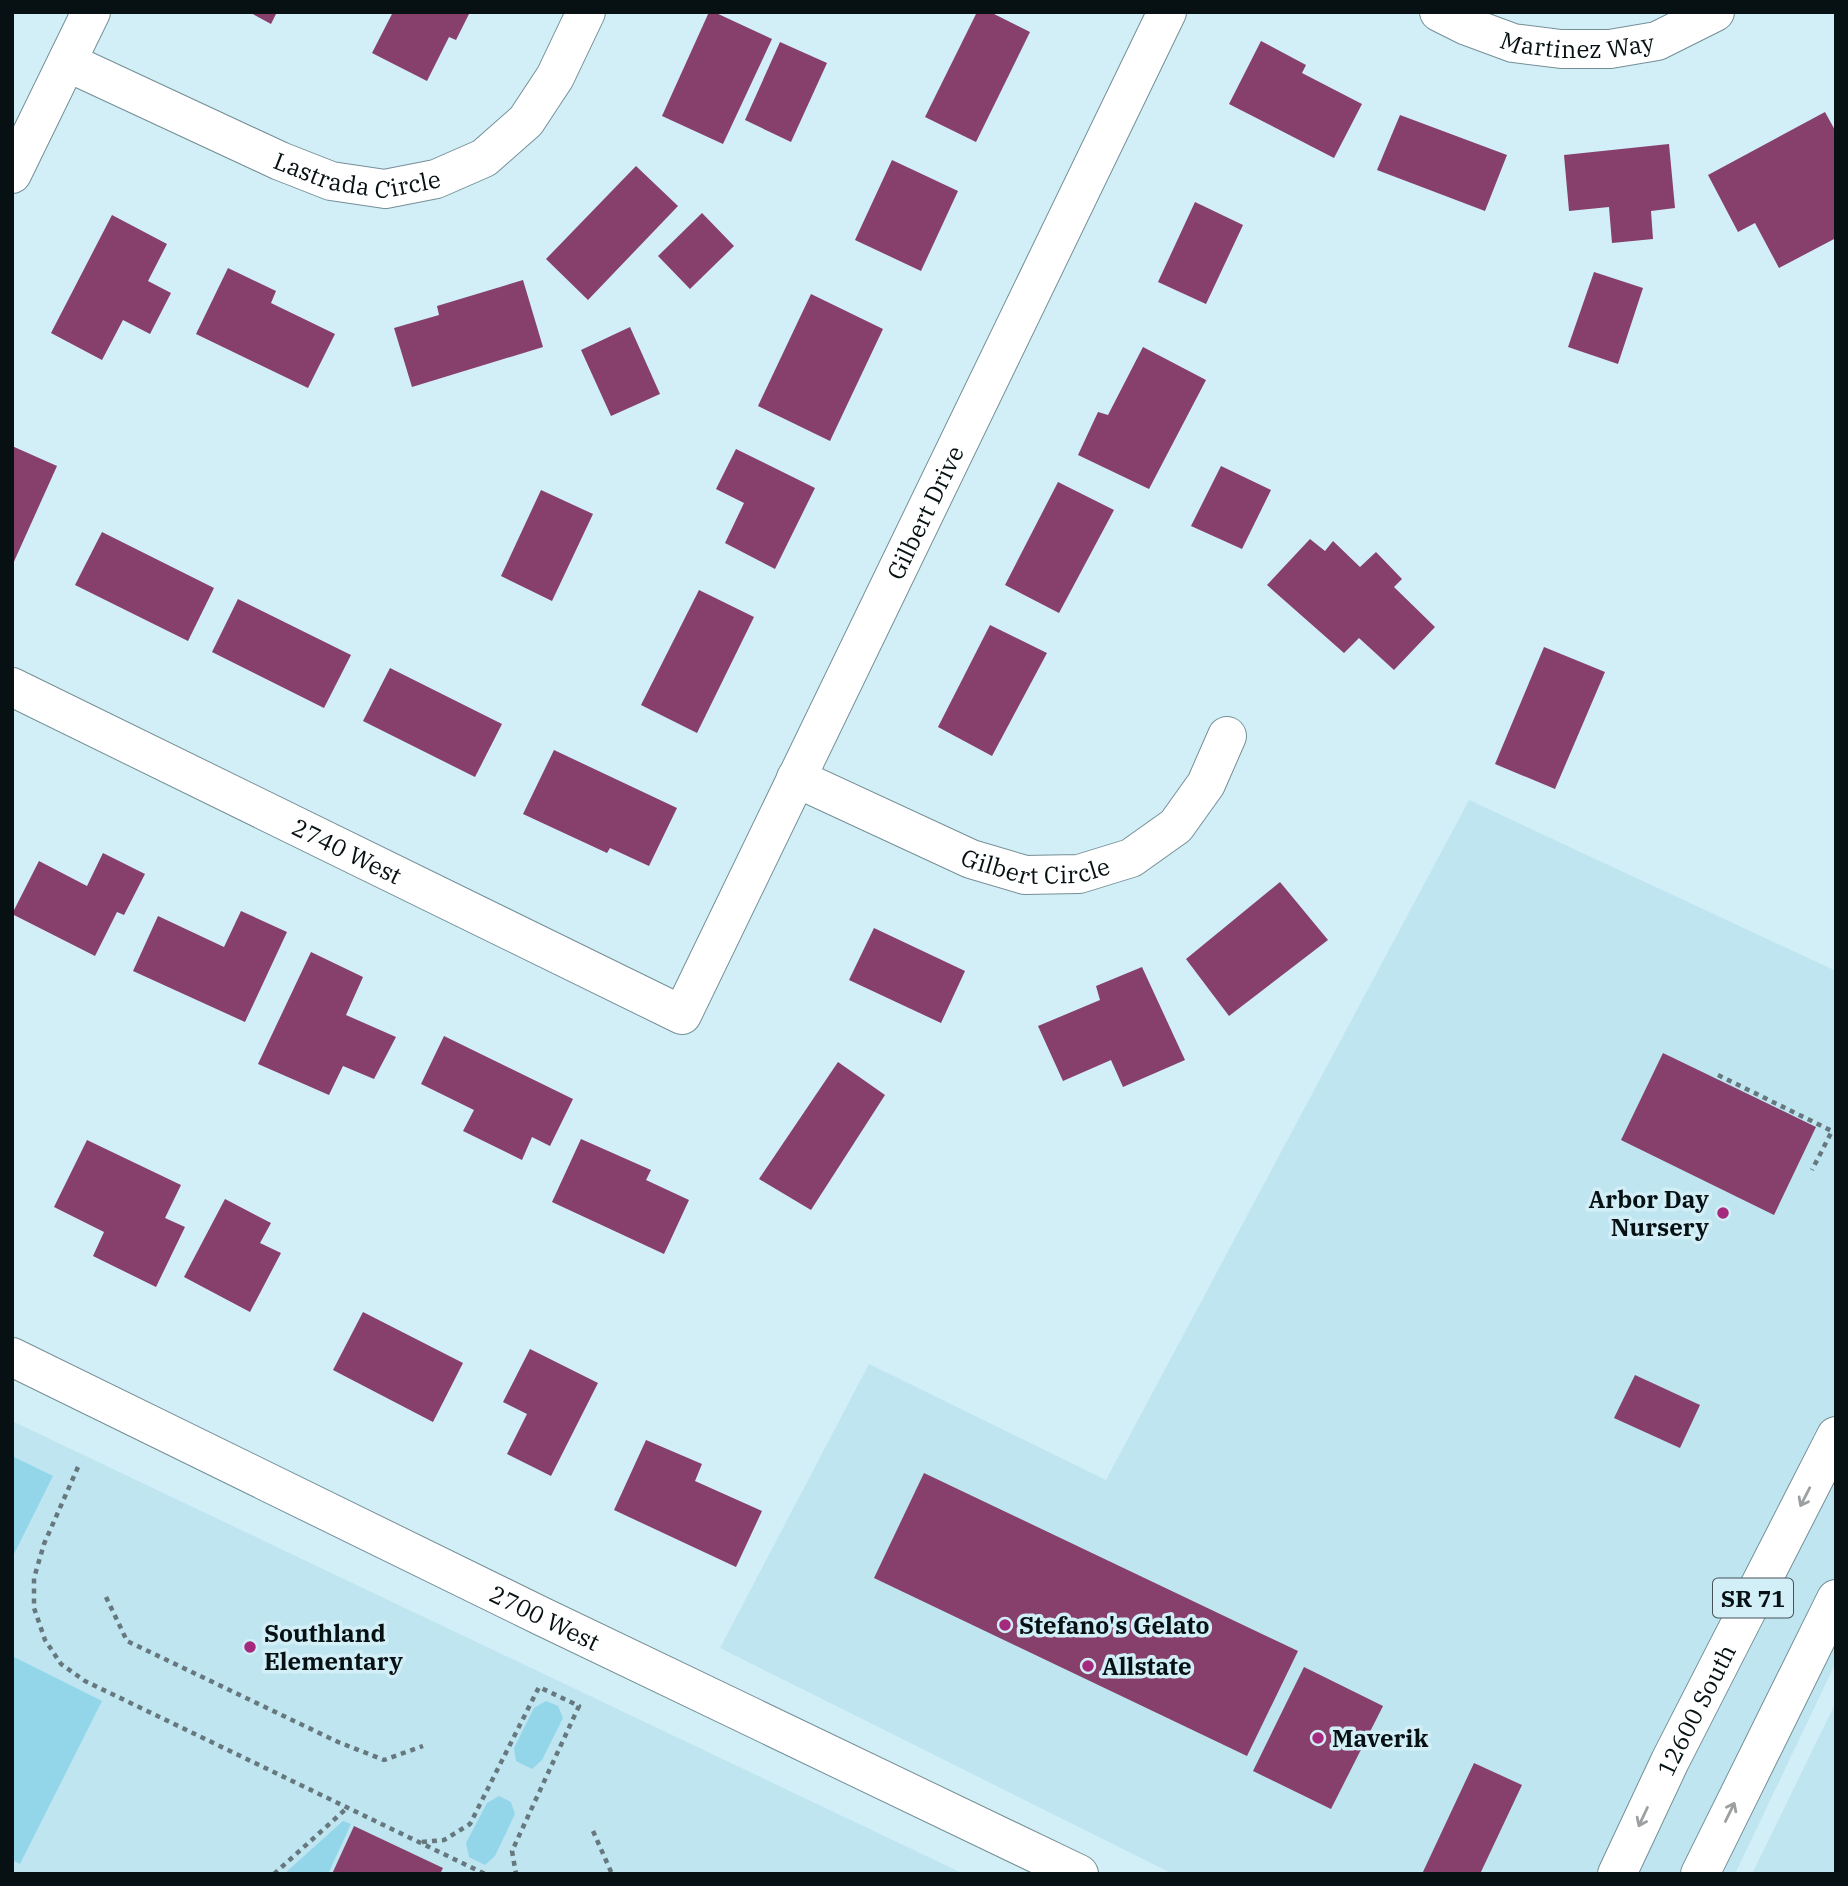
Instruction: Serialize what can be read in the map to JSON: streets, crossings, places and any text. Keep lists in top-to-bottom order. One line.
{"streets":{"street":["Martinez Way","Lastrada Circle","Gilbert Drive","2740 West","Gilbert Circle","SR 71","2700 West","12600 South"]},"crossings":[["Gilbert Drive","2740 West"],["Gilbert Drive","Gilbert Circle"]],"places":["Arbor Day Nursery","Stefano's Gelato","Southland Elementary","Allstate","Maverik"]}
